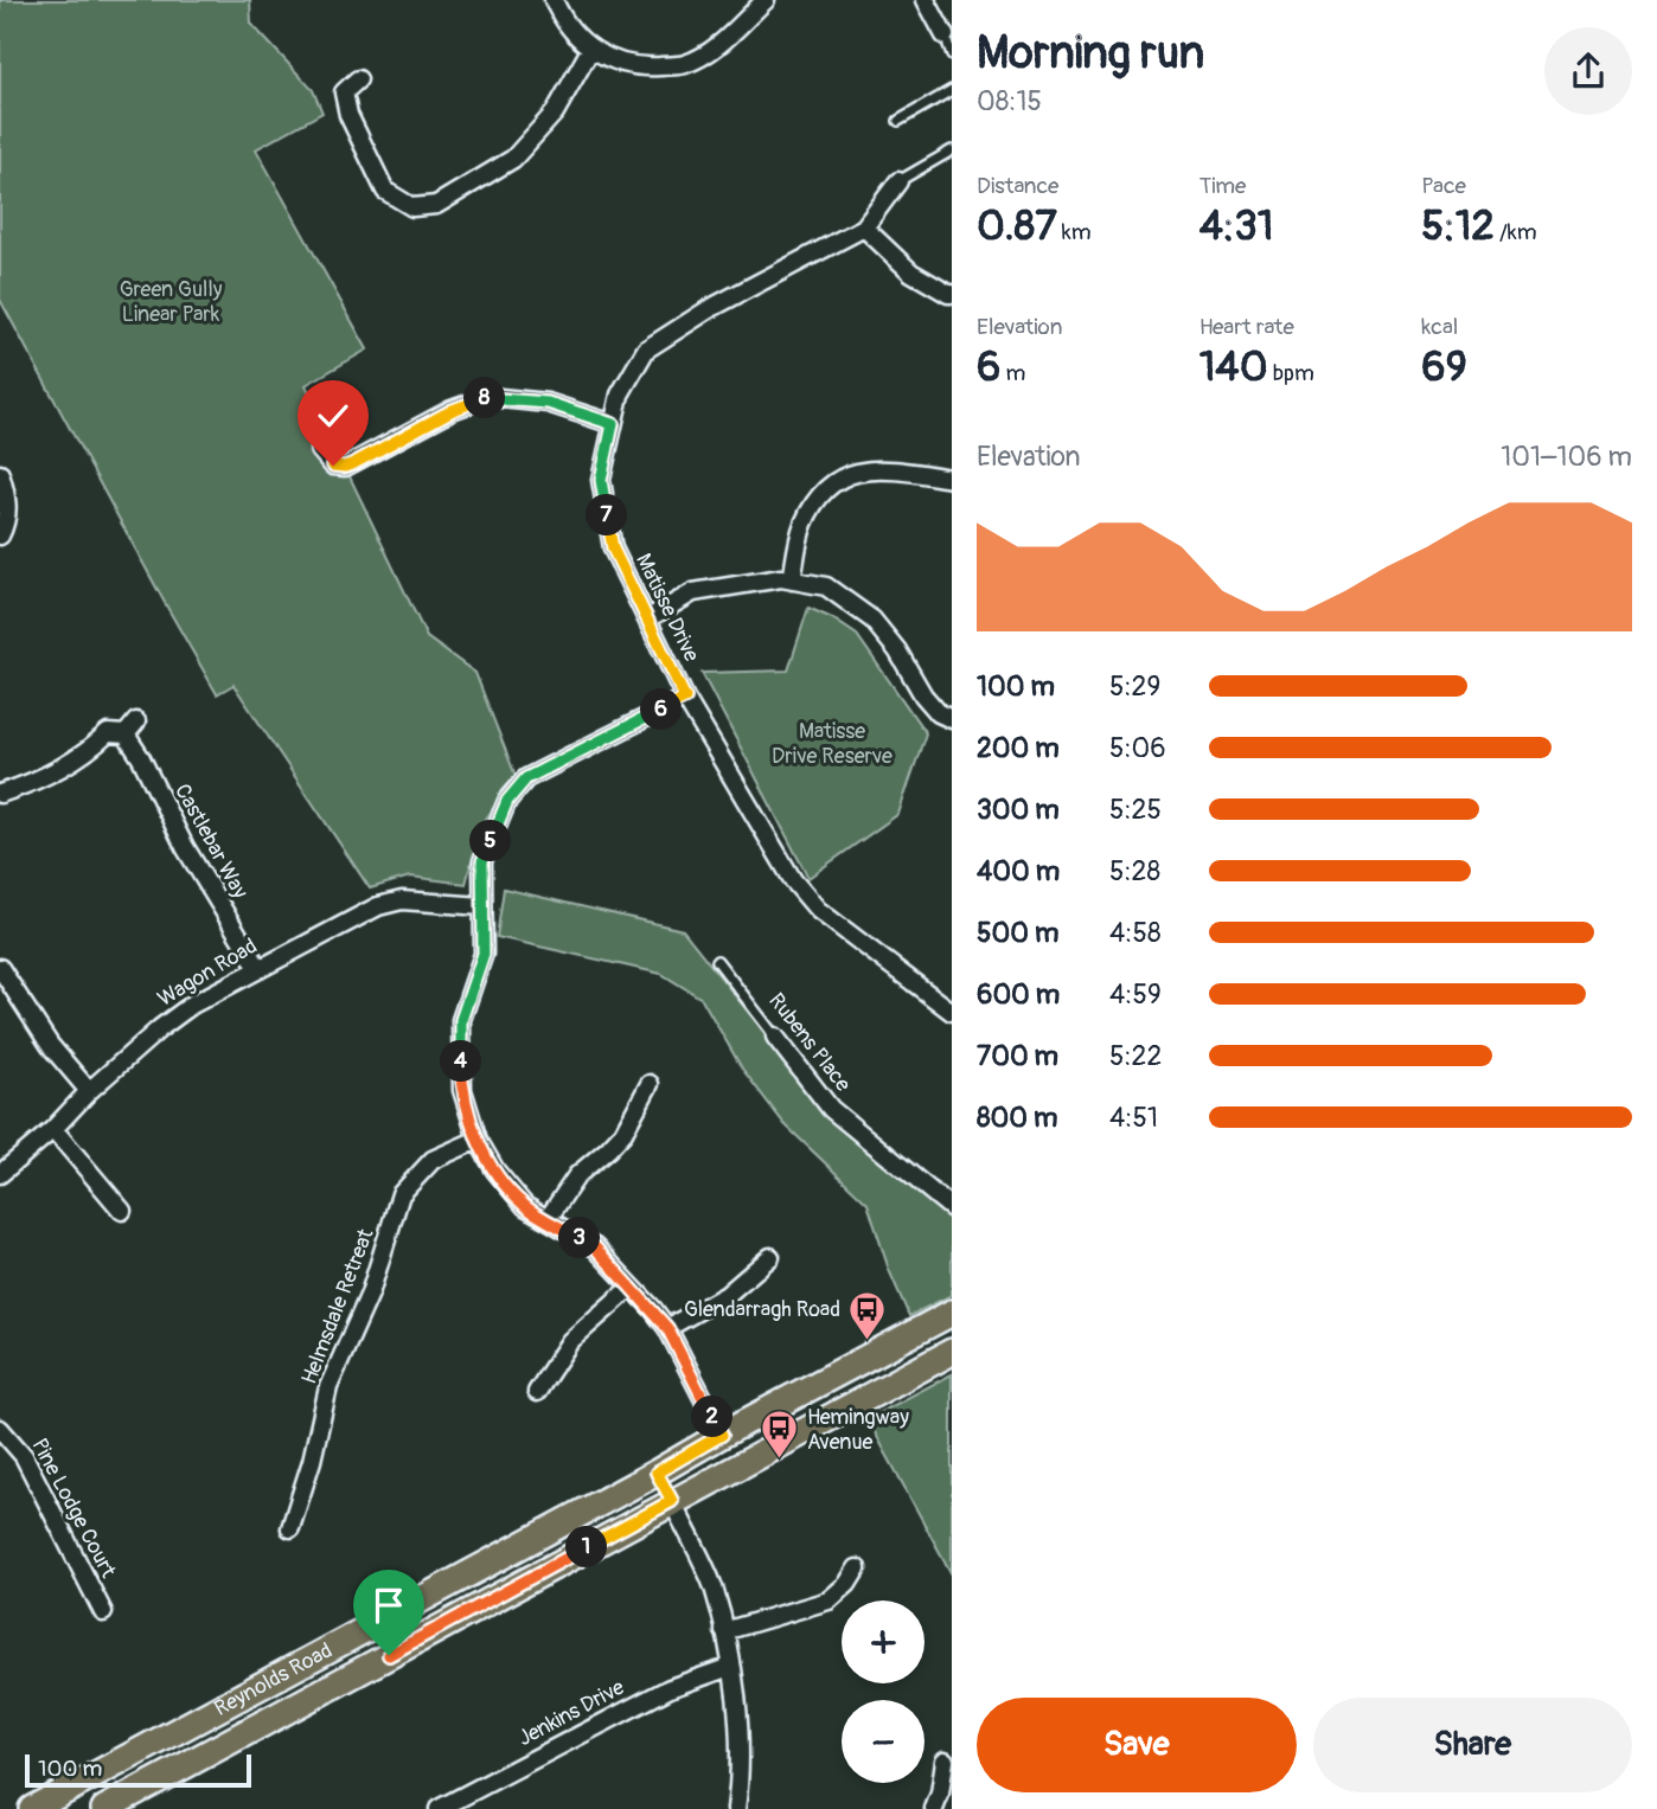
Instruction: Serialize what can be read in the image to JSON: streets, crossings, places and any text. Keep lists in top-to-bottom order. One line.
{"streets":{"main road":["Reynolds Road"],"street":["Matisse Drive","Castlebar Way","Wagon Road","Rubens Place","Helmsdale Retreat","Pine Lodge Court","Jenkins Drive"]},"crossings":[["Castlebar Way","Wagon Road"]],"parks":["Green Gully Linear Park","Matisse Drive Reserve"],"places":{"bus stop":["Glendarragh Road","Hemingway Avenue"]},"scale_bar":"100 m","page":{"heading":["Morning run","08:15"],"stats":[["Distance","0.87 km"],["Time","4:31"],["Pace","5:12 /km"],["Elevation","6 m"],["Heart rate","140 bpm"],["kcal","69"]],"pins":["8","7","6","5","4","3","2","1"],"chart":["Elevation","101–106 m"],"list":[{"name":"100 m","note":"5:29"},{"name":"200 m","note":"5:06"},{"name":"300 m","note":"5:25"},{"name":"400 m","note":"5:28"},{"name":"500 m","note":"4:58"},{"name":"600 m","note":"4:59"},{"name":"700 m","note":"5:22"},{"name":"800 m","note":"4:51"}],"map_buttons":["+","−"],"buttons":["Save","Share"],"scale":"100 m"}}
